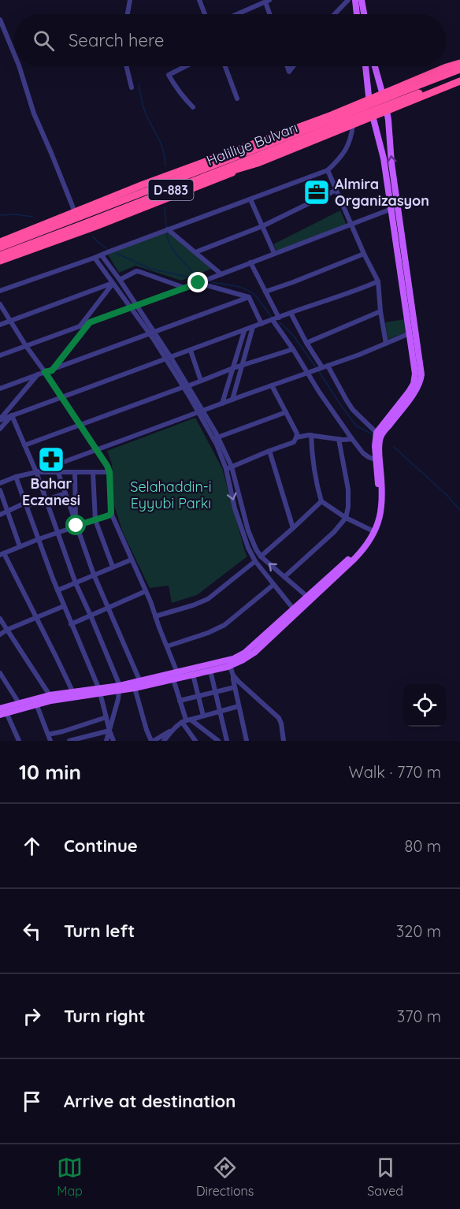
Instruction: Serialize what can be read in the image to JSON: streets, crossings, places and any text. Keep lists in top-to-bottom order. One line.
{"streets":{"highway":["Haliliye Bulvarı","D-883"]},"parks":["Selahaddin-i Eyyubi Parkı"],"places":{"office":["Almira Organizasyon"],"pharmacy":["Bahar Eczanesi"]},"page":{"search":"Search here","heading":["10 min","Walk · 770 m"],"list":[["Continue","80 m"],["Turn left","320 m"],["Turn right","370 m"],"Arrive at destination"],"nav":["Map","Directions","Saved"]}}
